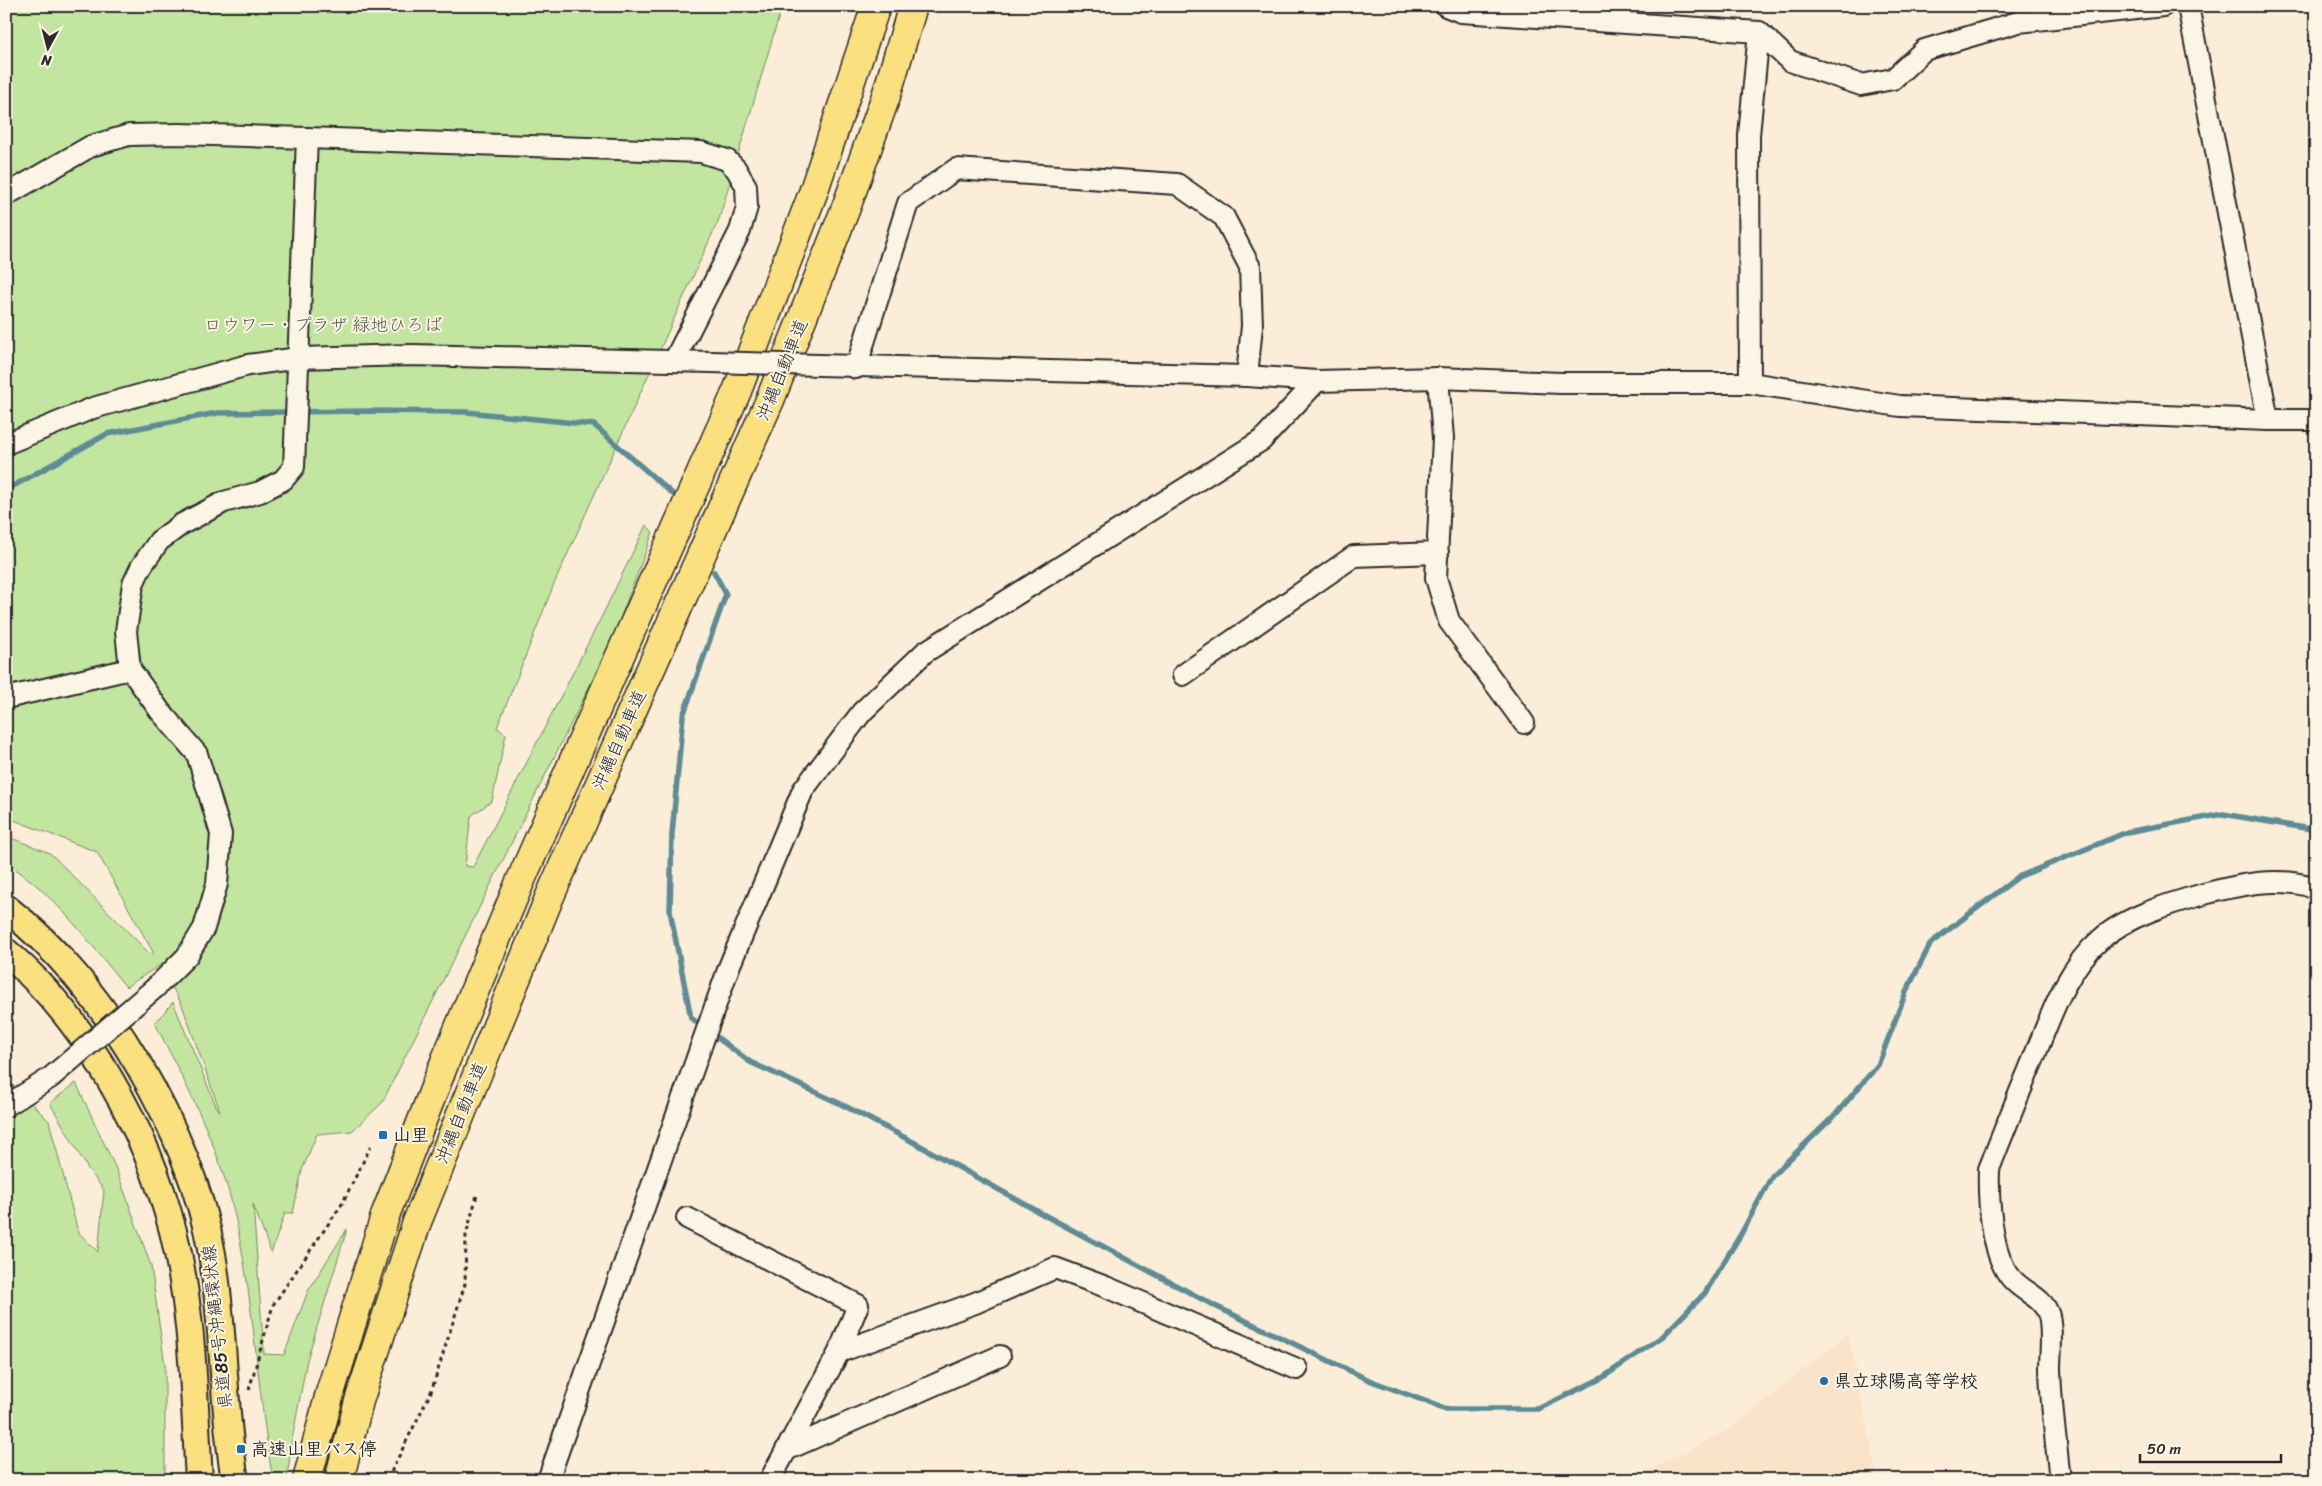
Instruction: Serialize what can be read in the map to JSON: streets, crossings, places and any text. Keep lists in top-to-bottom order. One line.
{"streets":{"highway":["沖縄自動車道"],"main road":["県道85号沖縄環状線"]},"parks":["ロウワー・プラザ 緑地ひろば"],"places":{"transit":["山里","高速山里バス停"],"other":["県立球陽高等学校"]},"scale_bar":"50 m","north":"bottom"}
